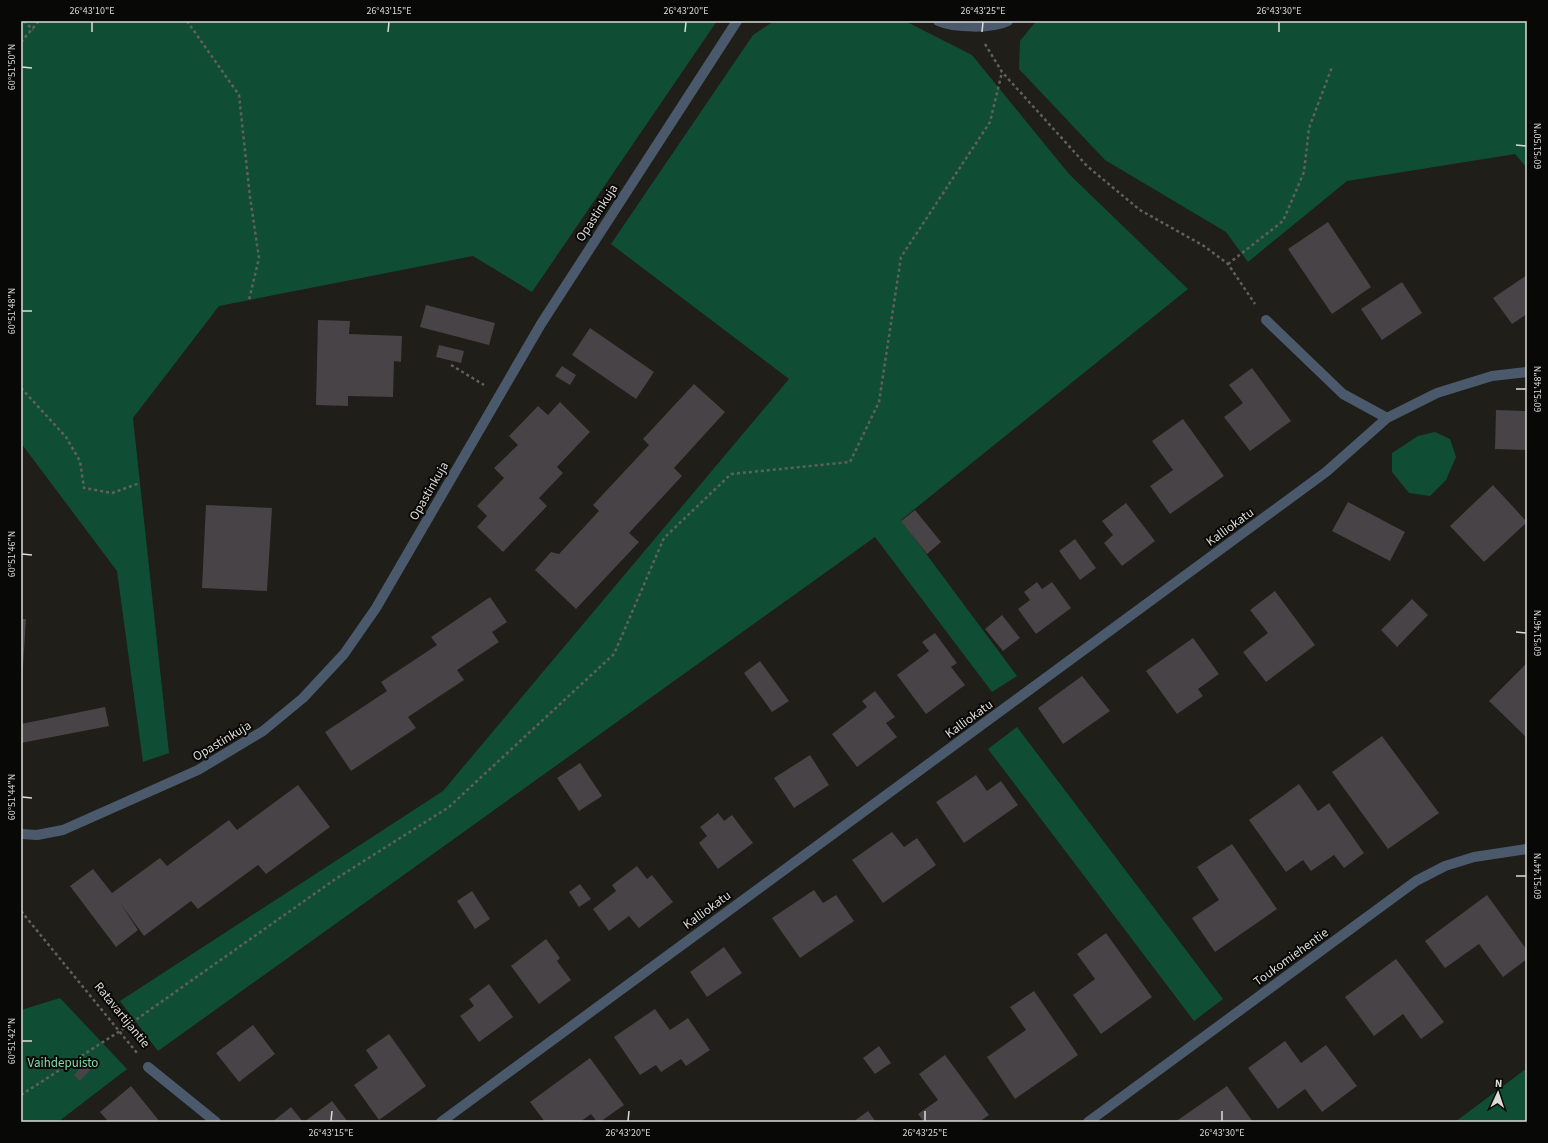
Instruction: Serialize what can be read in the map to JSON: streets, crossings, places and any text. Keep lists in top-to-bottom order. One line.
{"streets":{"street":["Opastinkuja","Kalliokatu","Toukomiehentie","Ratavartijantie"]},"parks":["Vaihdepuisto"],"north":"top","coordinates":["26°43'10\"E","26°43'15\"E","26°43'20\"E","26°43'25\"E","26°43'30\"E","60°51'50\"N","60°51'48\"N","60°51'46\"N","60°51'44\"N","60°51'42\"N"]}
